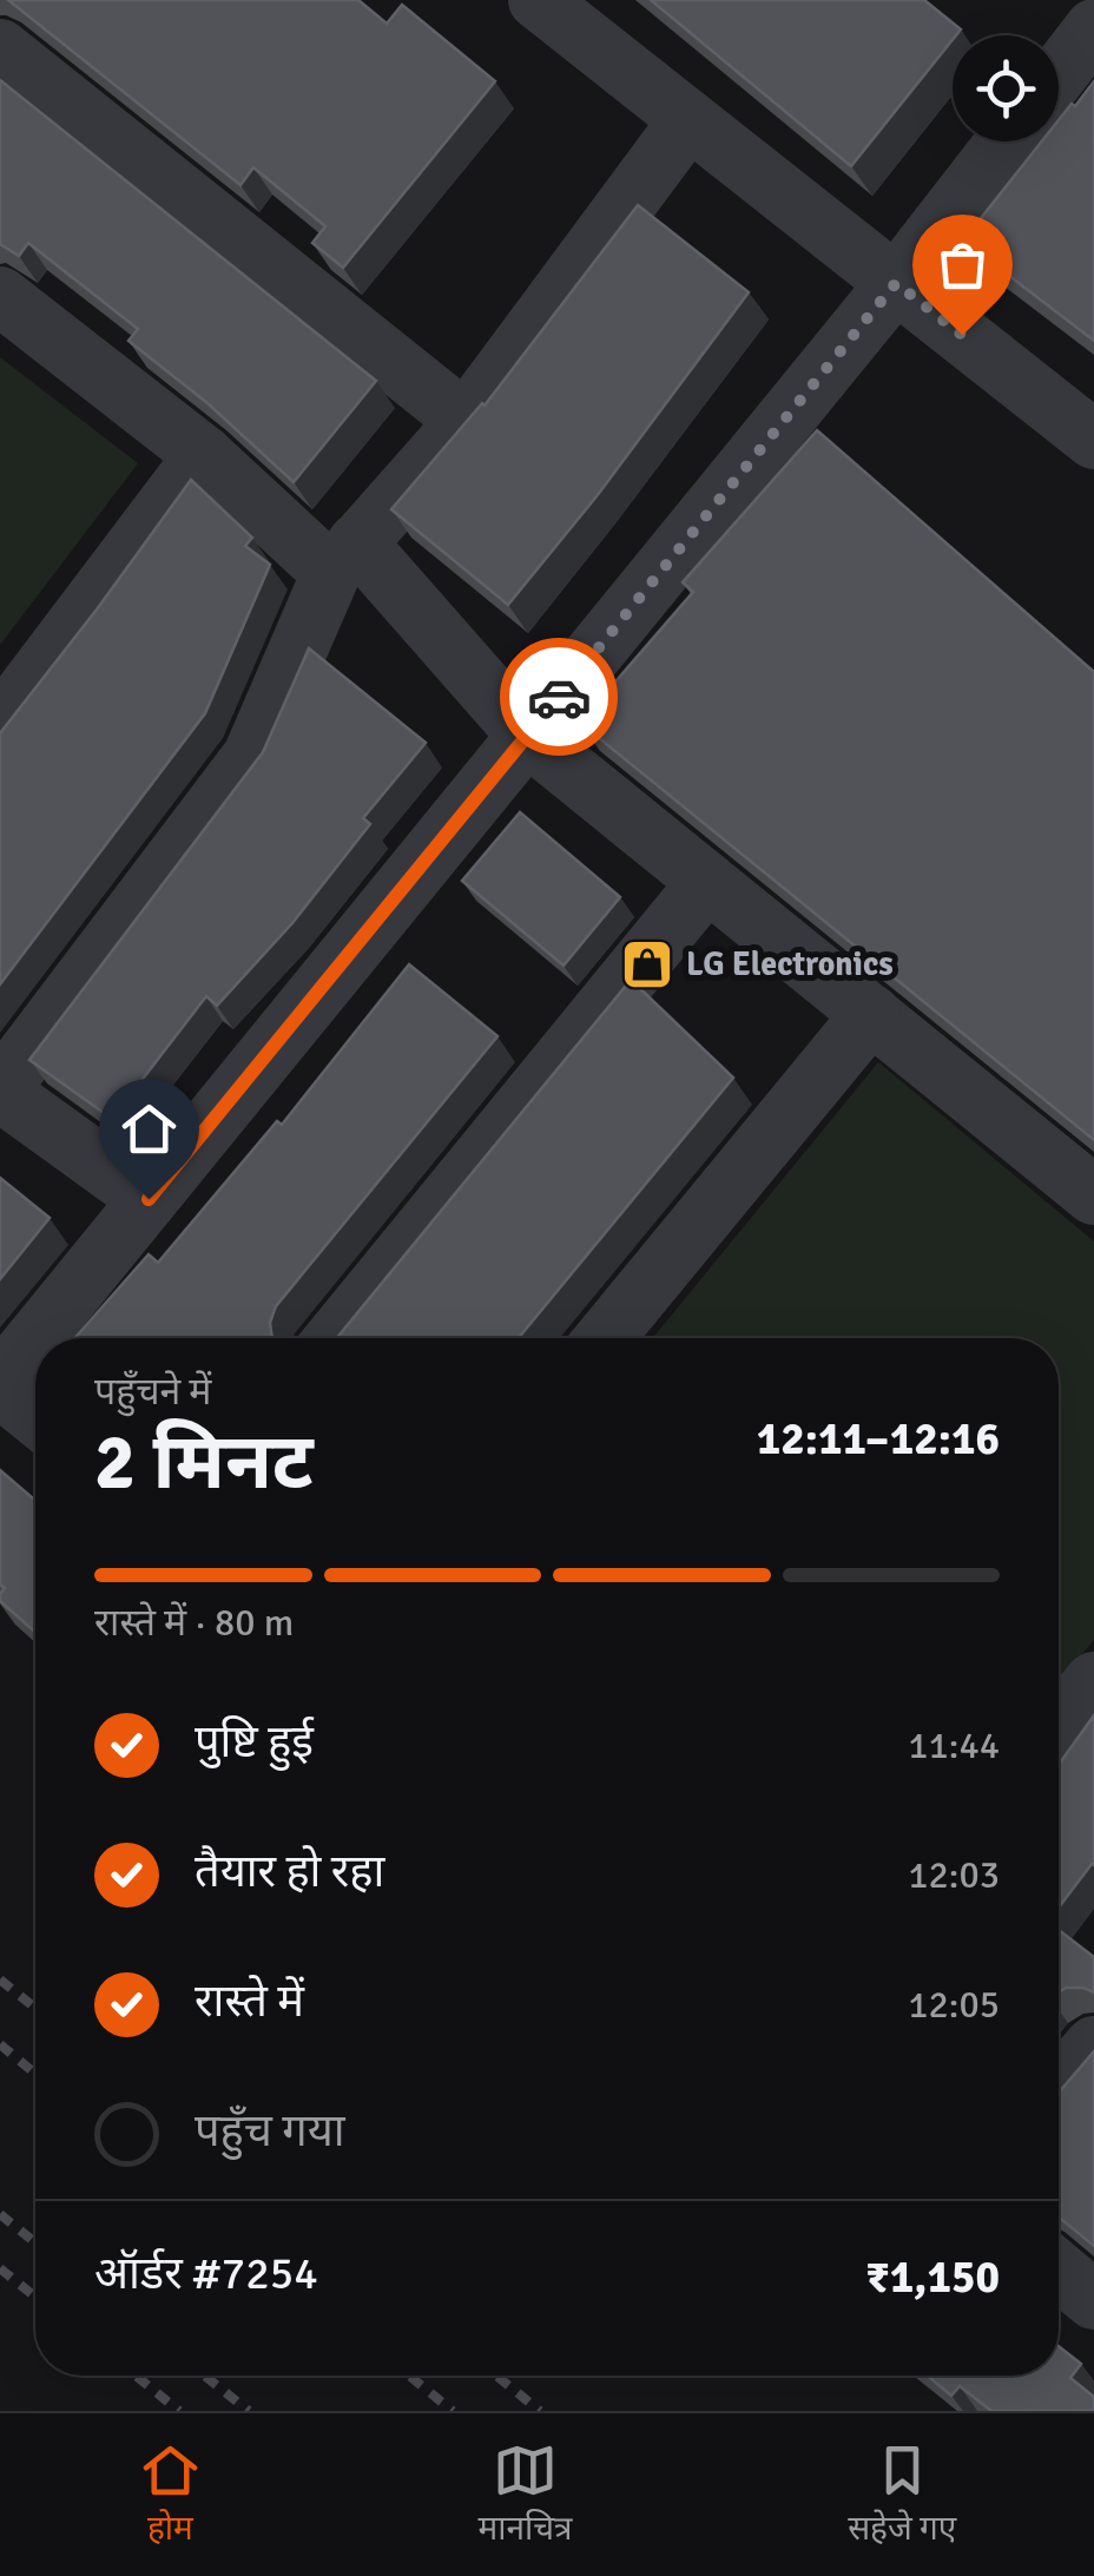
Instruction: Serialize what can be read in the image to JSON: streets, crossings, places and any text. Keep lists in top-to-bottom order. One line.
{"places":{"shop":["LG Electronics"]},"page":{"heading":["2 मिनट","पहुँचने में","12:11–12:16"],"panel":["ऑर्डर #7254","₹1,150"],"bar":"रास्ते में · 80 m","list":[["पुष्टि हुई","11:44"],["तैयार हो रहा","12:03"],["रास्ते में","12:05"],"पहुँच गया"],"tabs":["होम","मानचित्र","सहेजे गए"]}}
